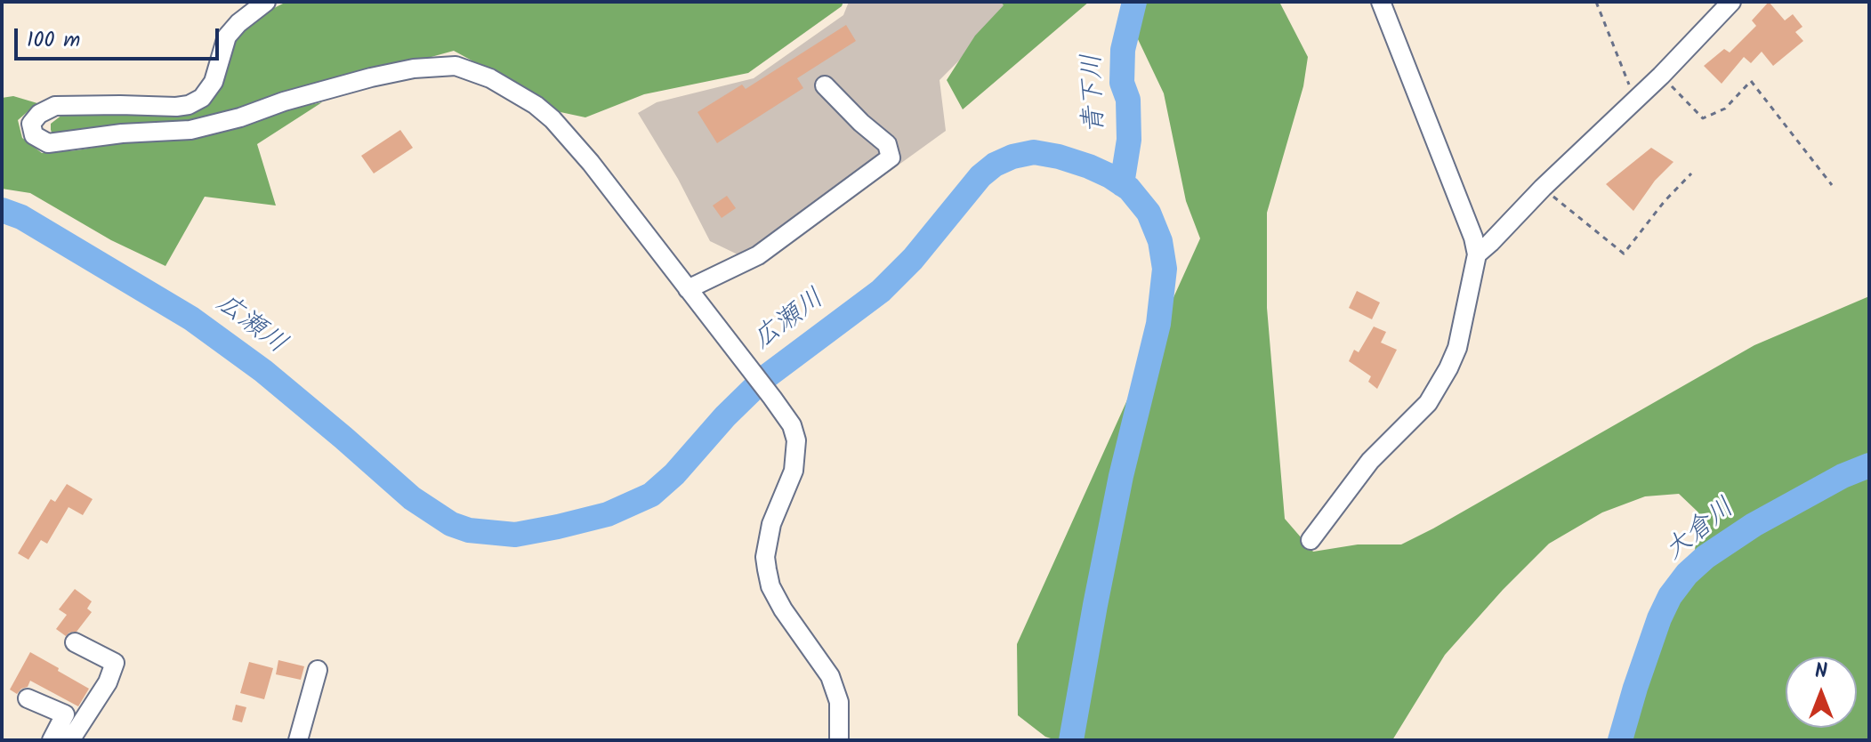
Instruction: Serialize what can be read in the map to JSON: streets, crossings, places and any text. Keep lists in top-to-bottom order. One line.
{"water":["青下川","広瀬川","大倉川"],"scale_bar":"100 m","north":"top"}
